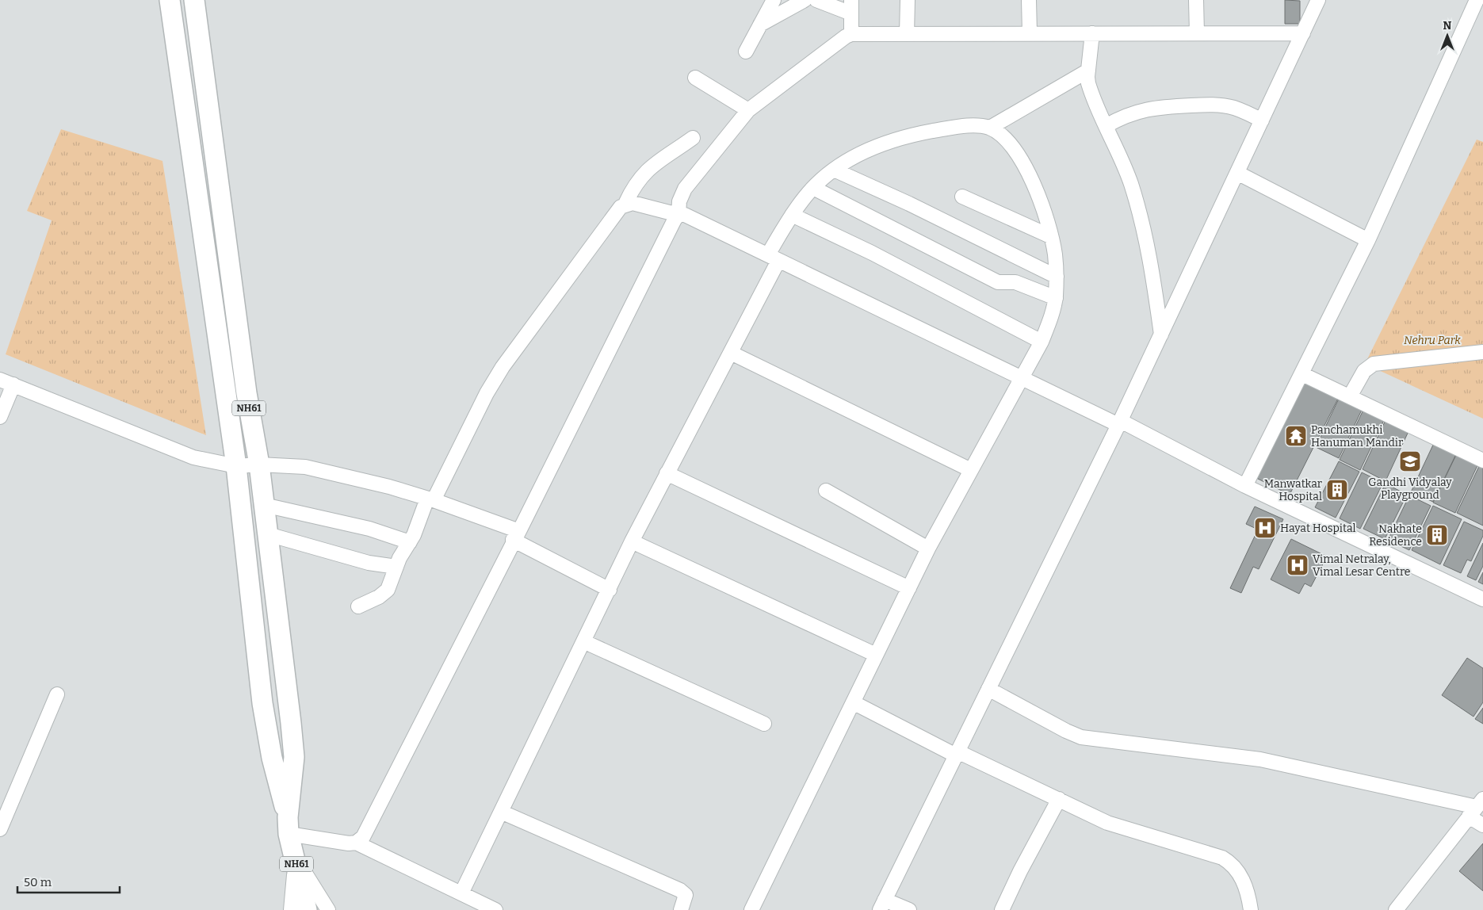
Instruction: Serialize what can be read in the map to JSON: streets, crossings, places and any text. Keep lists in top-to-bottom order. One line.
{"streets":{"highway":["NH61"]},"parks":["Nehru Park"],"places":{"temple":["Panchamukhi Hanuman Mandir"],"school or university":["Gandhi Vidyalay Playground"],"building":["Manwatkar Hospital","Nakhate Residence"],"hospital":["Hayat Hospital","Vimal Netralay, Vimal Lesar Centre"]},"scale_bar":"50 m","north":"top"}
